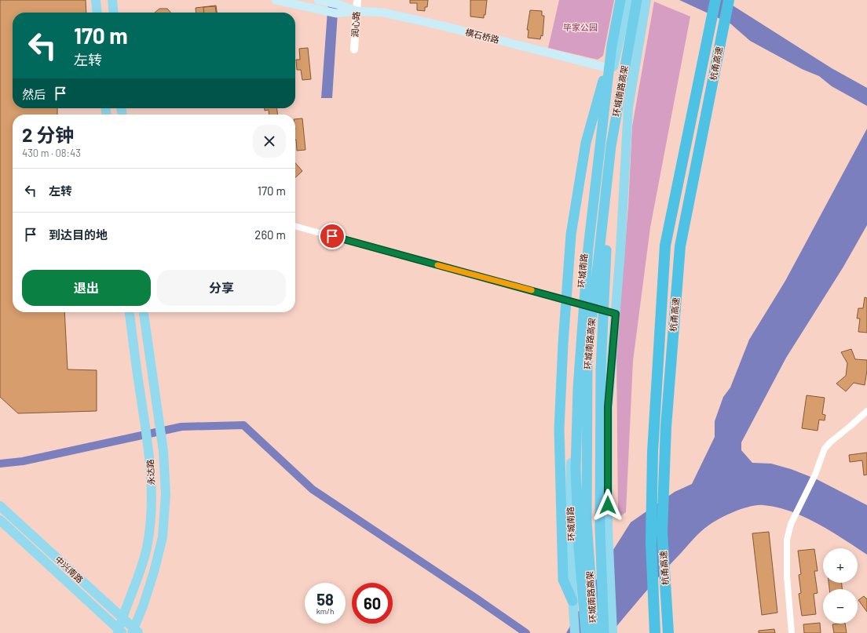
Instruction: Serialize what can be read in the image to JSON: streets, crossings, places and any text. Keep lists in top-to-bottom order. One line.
{"streets":{"highway":["杭甬高速","环城南路高架"],"main road":["横石桥路","环城南路","永达路","中兴南路"],"street":["润心路"]},"crossings":[["润心路","横石桥路"],["永达路","中兴南路"]],"parks":["毕家公园"],"page":{"turn":["170 m","左转"],"then":"然后","heading":["2 分钟","430 m · 08:43"],"list":[{"name":"左转","value":"170 m"},{"name":"到达目的地","value":"260 m"}],"buttons":["退出","分享"],"map_buttons":["+","−"],"speed":"58 km/h","limit":"60"}}
